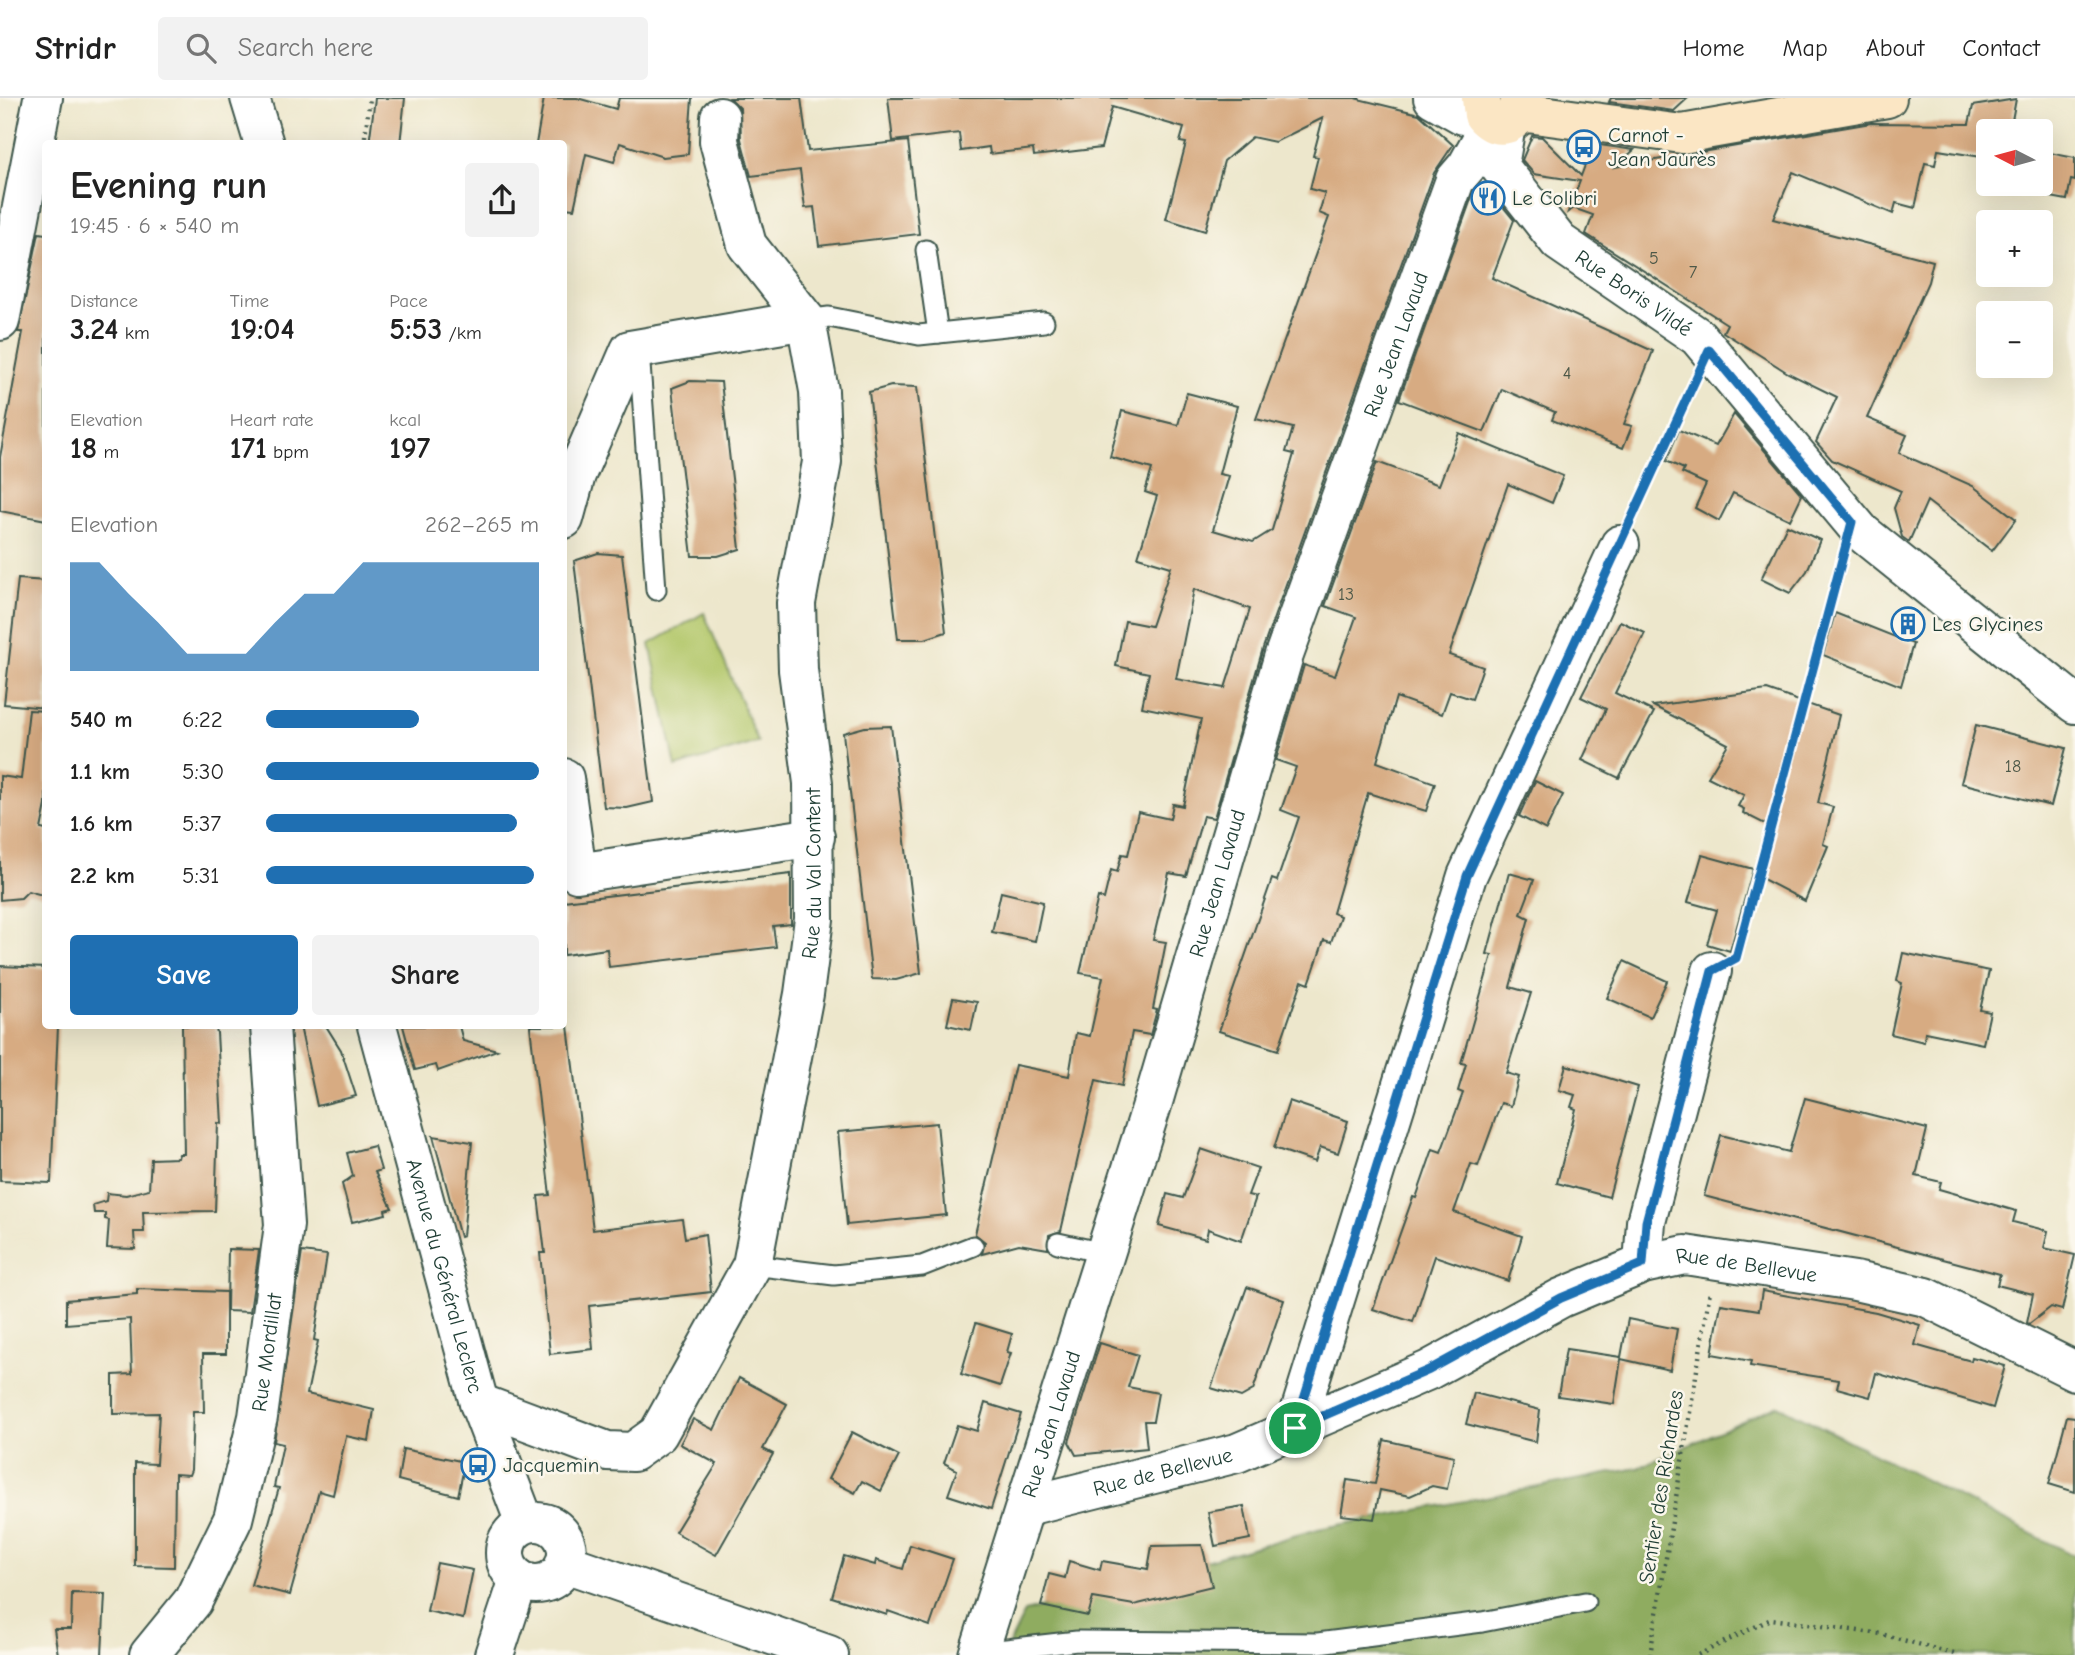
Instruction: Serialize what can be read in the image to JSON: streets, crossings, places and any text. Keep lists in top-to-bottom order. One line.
{"streets":{"street":["Rue Boris Vildé","Rue Jean Lavaud","Rue du Val Content","Rue de Bellevue","Avenue du Général Leclerc","Rue Mordillat"],"path":["Sentier des Richardes"]},"crossings":[["Rue Boris Vildé","Rue Jean Lavaud"],["Rue Jean Lavaud","Rue de Bellevue"],["Rue du Val Content","Avenue du Général Leclerc"]],"places":{"bus stop":["Carnot - Jean Jaurès","Jacquemin"],"restaurant":["Le Colibri"],"building":["Les Glycines"]},"house_numbers":["5","7","4","13","18"],"north":"left","page":{"header":"Stridr","search":"Search here","nav":["Home","Map","About","Contact"],"map_buttons":["+","−"],"heading":["Evening run","19:45 · 6 × 540 m"],"stats":[["Distance","3.24 km"],["Time","19:04"],["Pace","5:53 /km"],["Elevation","18 m"],["Heart rate","171 bpm"],["kcal","197"]],"chart":["Elevation","262–265 m"],"list":[{"name":"540 m","note":"6:22"},{"name":"1.1 km","note":"5:30"},{"name":"1.6 km","note":"5:37"},{"name":"2.2 km","note":"5:31"}],"buttons":["Save","Share"]}}
